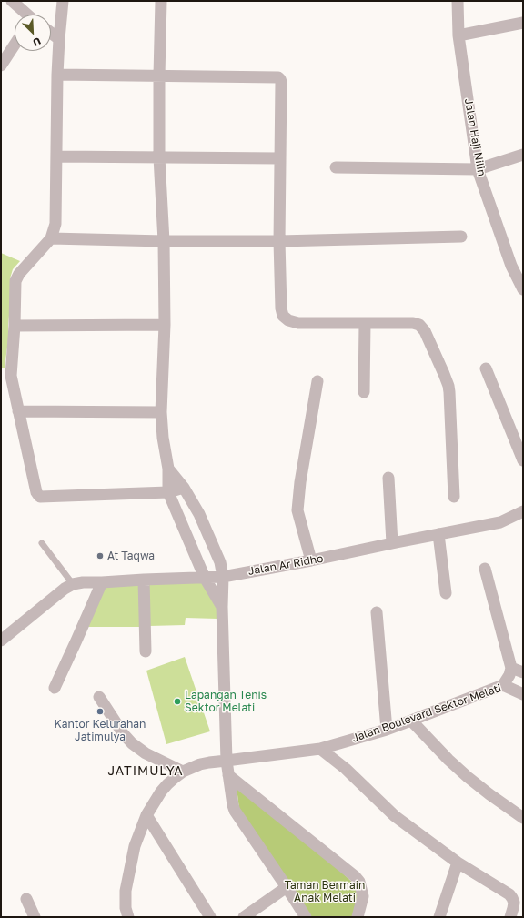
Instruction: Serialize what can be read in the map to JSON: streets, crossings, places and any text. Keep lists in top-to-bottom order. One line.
{"streets":{"street":["Jalan Haji Nilin","Jalan Ar Ridho","Jalan Boulevard Sektor Melati"]},"districts":["JATIMULYA"],"parks":["Taman Bermain Anak Melati"],"places":["At Taqwa","Lapangan Tenis Sektor Melati","Kantor Kelurahan Jatimulya"],"north":"bottom right"}
